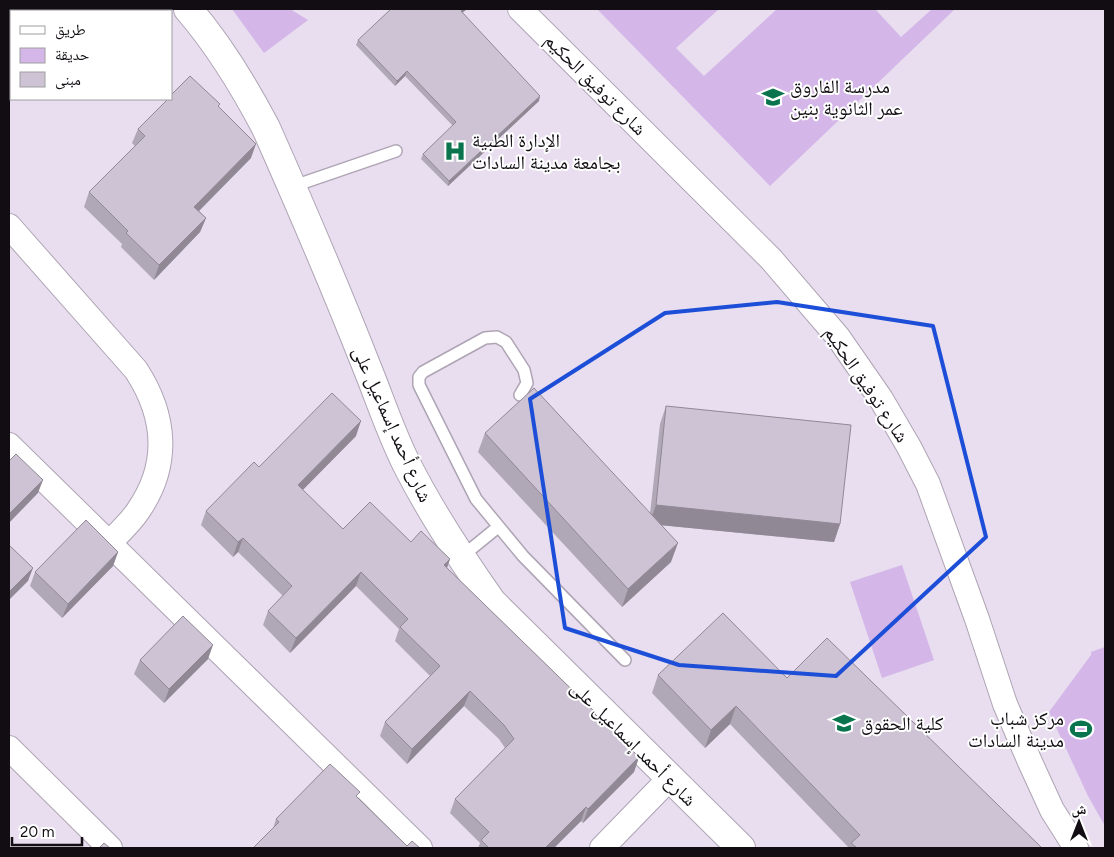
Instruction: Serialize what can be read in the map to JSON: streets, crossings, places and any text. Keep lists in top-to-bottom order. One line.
{"streets":{"street":["شارع توفيق الحكيم","شارع أحمد إسماعيل على"]},"places":{"school or university":["مدرسة الفاروق عمر الثانوية بنين","كلية الحقوق"],"hospital":["الإدارة الطبية بجامعة مدينة السادات"],"sports":["مركز شباب مدينة السادات"]},"legend":["طريق","حديقة","مبنى"],"scale_bar":"20 m","north":"top"}
